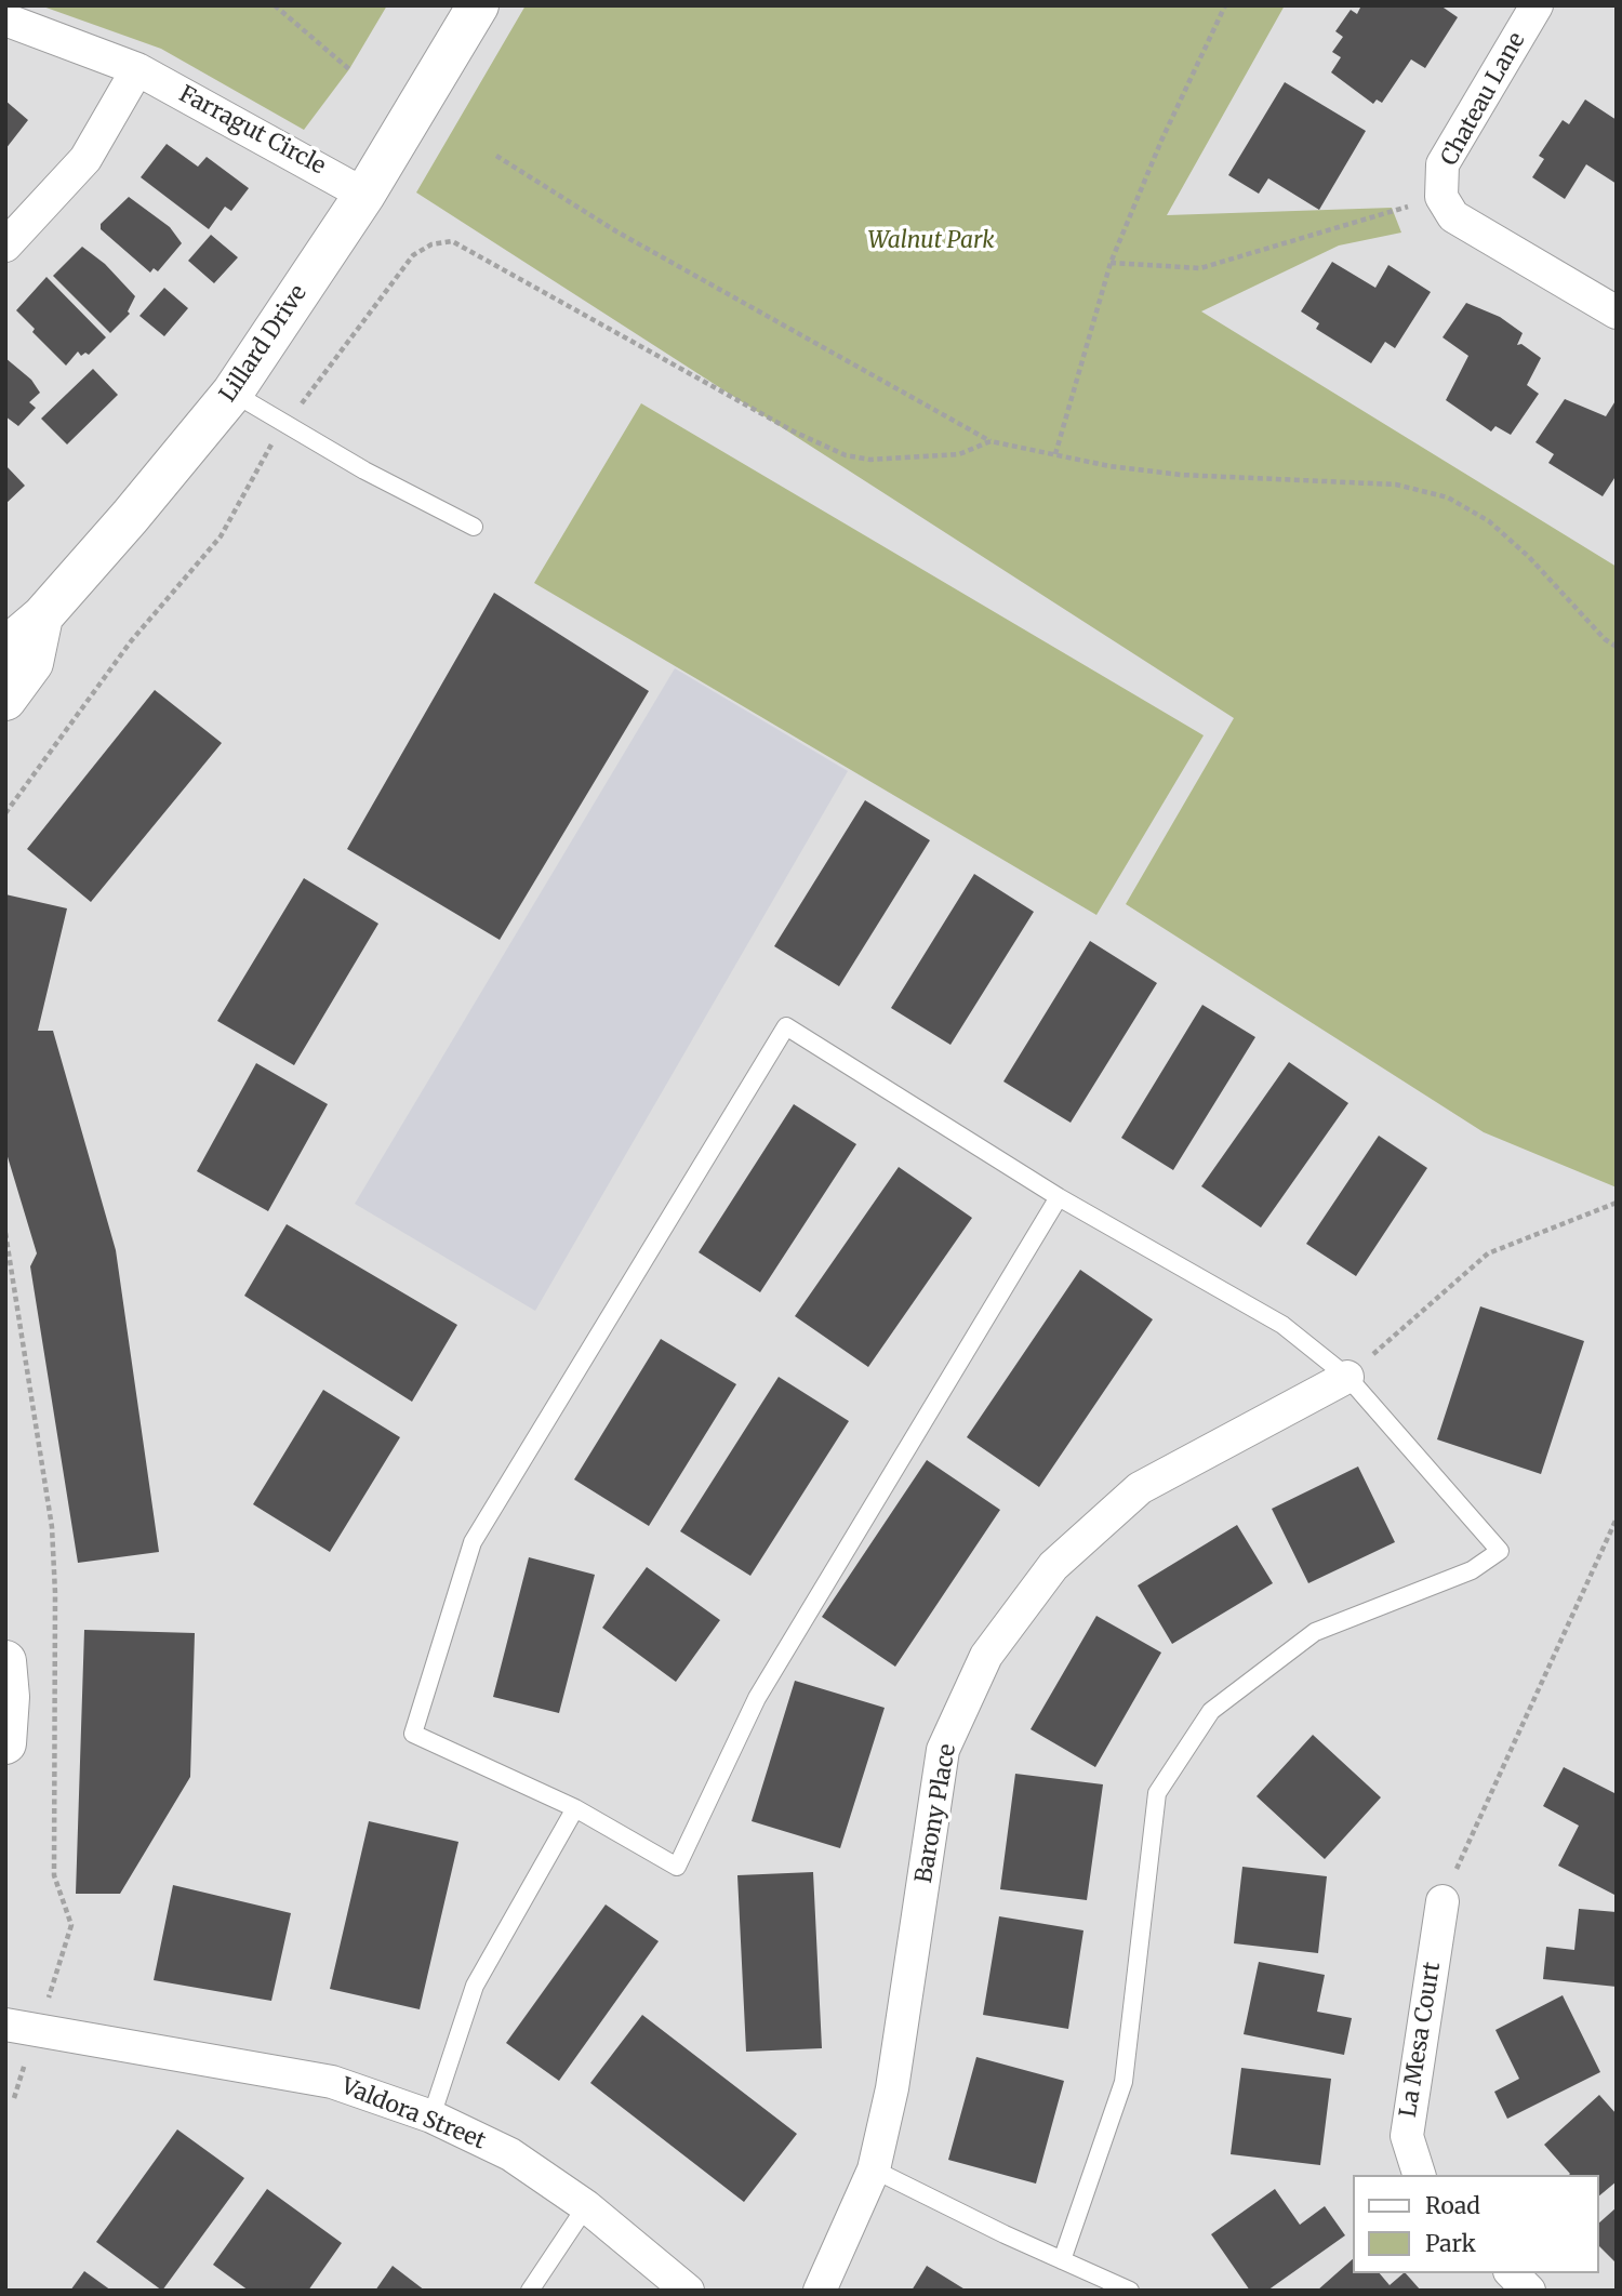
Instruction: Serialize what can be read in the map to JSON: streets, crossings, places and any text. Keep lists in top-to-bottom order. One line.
{"streets":{"street":["Chateau Lane","Farragut Circle","Lillard Drive","Barony Place","La Mesa Court","Valdora Street"]},"crossings":[["Farragut Circle","Lillard Drive"]],"parks":["Walnut Park"],"legend":["Road","Park"]}
